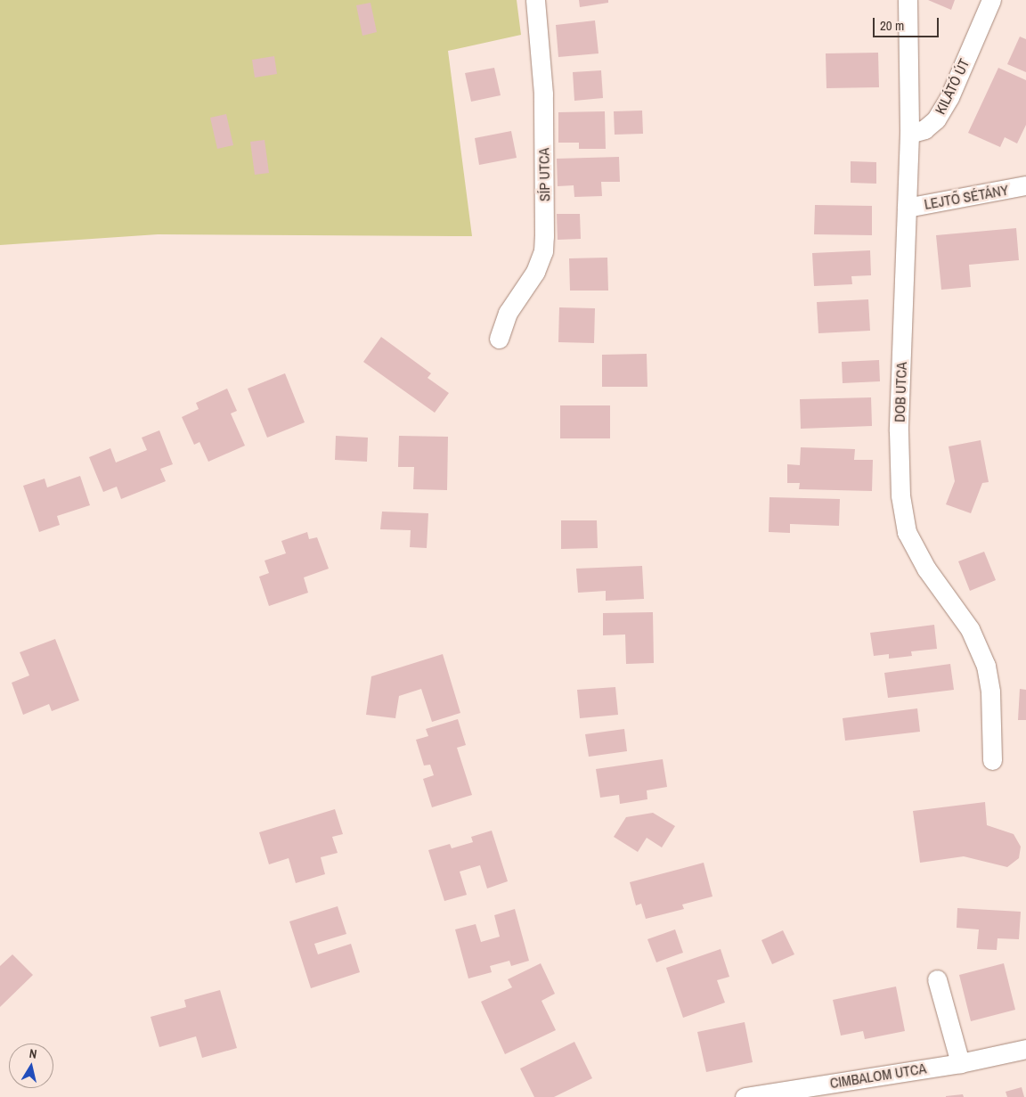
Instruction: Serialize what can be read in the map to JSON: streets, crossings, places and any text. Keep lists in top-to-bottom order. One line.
{"streets":{"street":["KILÁTÓ ÚT","SÍP UTCA","LEJTŐ SÉTÁNY","DOB UTCA","CIMBALOM UTCA"]},"crossings":[["KILÁTÓ ÚT","DOB UTCA"],["LEJTŐ SÉTÁNY","DOB UTCA"]],"scale_bar":"20 m","north":"top"}
